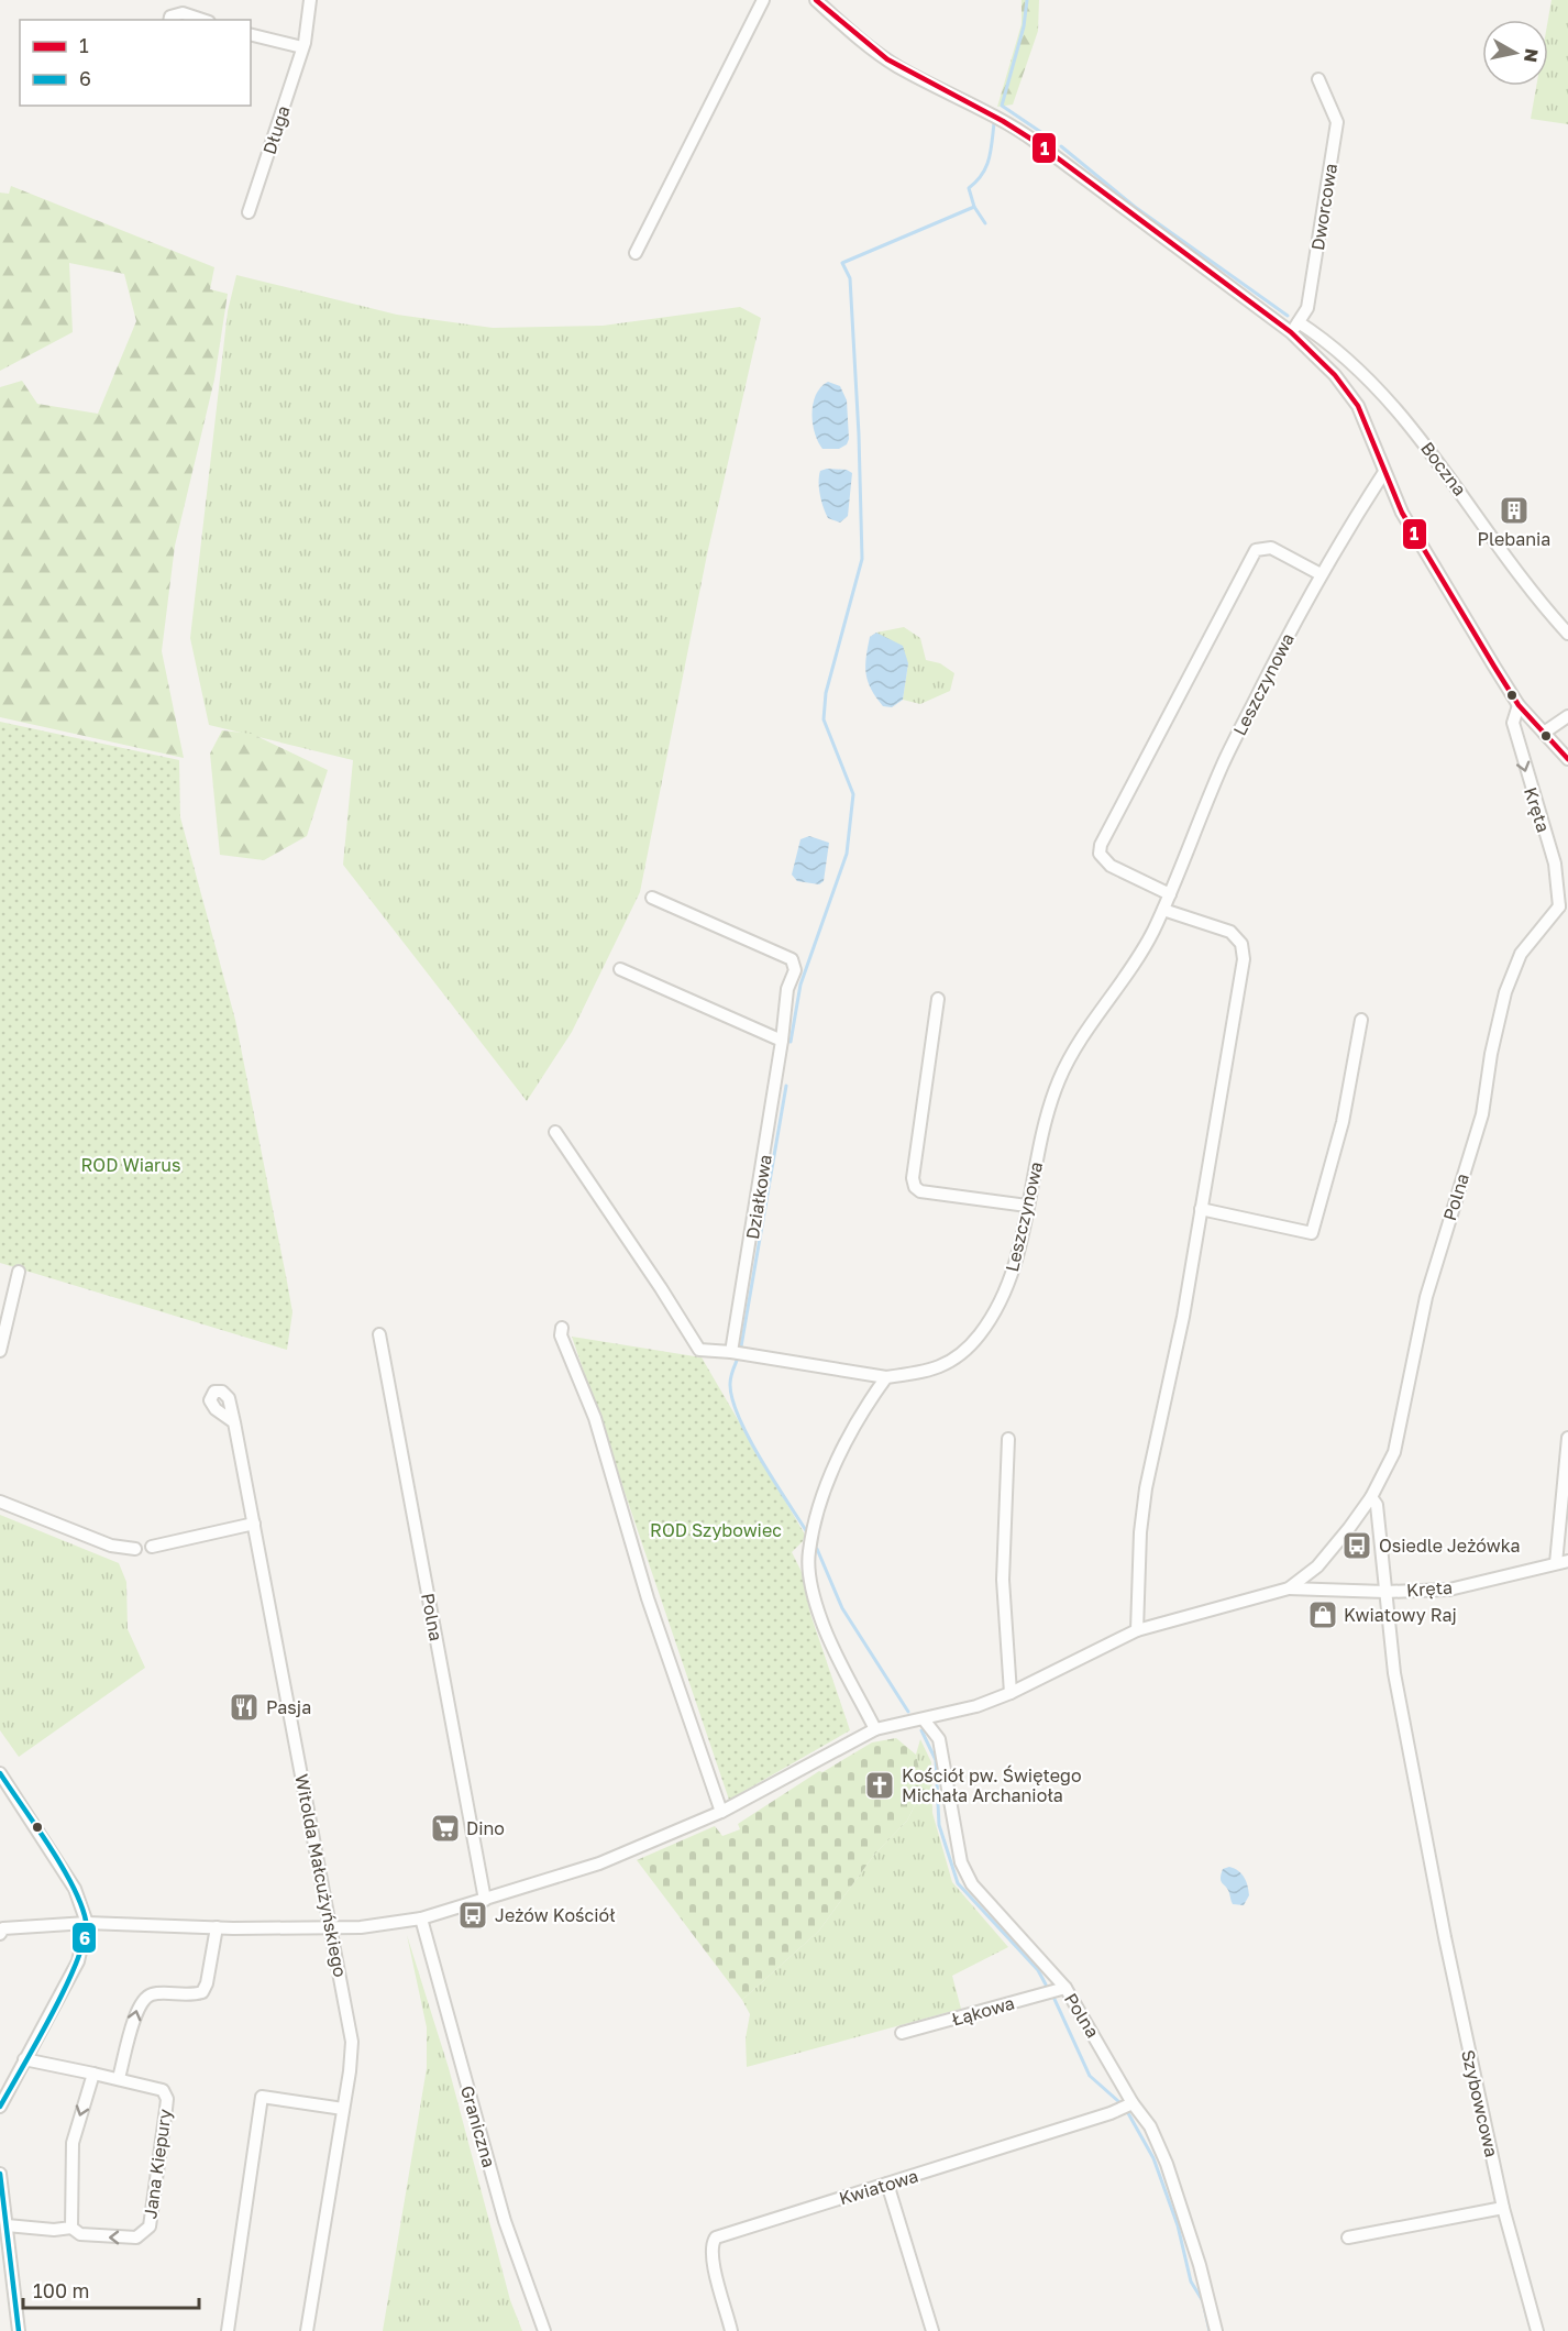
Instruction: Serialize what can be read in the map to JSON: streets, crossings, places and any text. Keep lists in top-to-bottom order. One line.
{"streets":{"street":["Długa","Dworcowa","Boczna","Leszczynowa","Kręta","Działkowa","Polna","Witolda Małcużyńskiego","Łąkowa","Szybowcowa","Graniczna","Jana Kiepury","Kwiatowa"]},"crossings":[["Dworcowa","Boczna"],["Kręta","Polna"],["Kręta","Szybowcowa"],["Polna","Witolda Małcużyńskiego"],["Polna","Łąkowa"],["Polna","Graniczna"],["Polna","Kwiatowa"]],"one_way":["Kręta"],"parks":["ROD Wiarus","ROD Szybowiec"],"places":{"building":["Plebania"],"bus stop":["Osiedle Jeżówka","Jeżów Kościół"],"shop":["Kwiatowy Raj"],"restaurant":["Pasja"],"church":["Kościół pw. Świętego Michała Archanioła"],"supermarket":["Dino"]},"lines":["transit line 1","transit line 6"],"legend":["1","6"],"scale_bar":"100 m","north":"right"}
